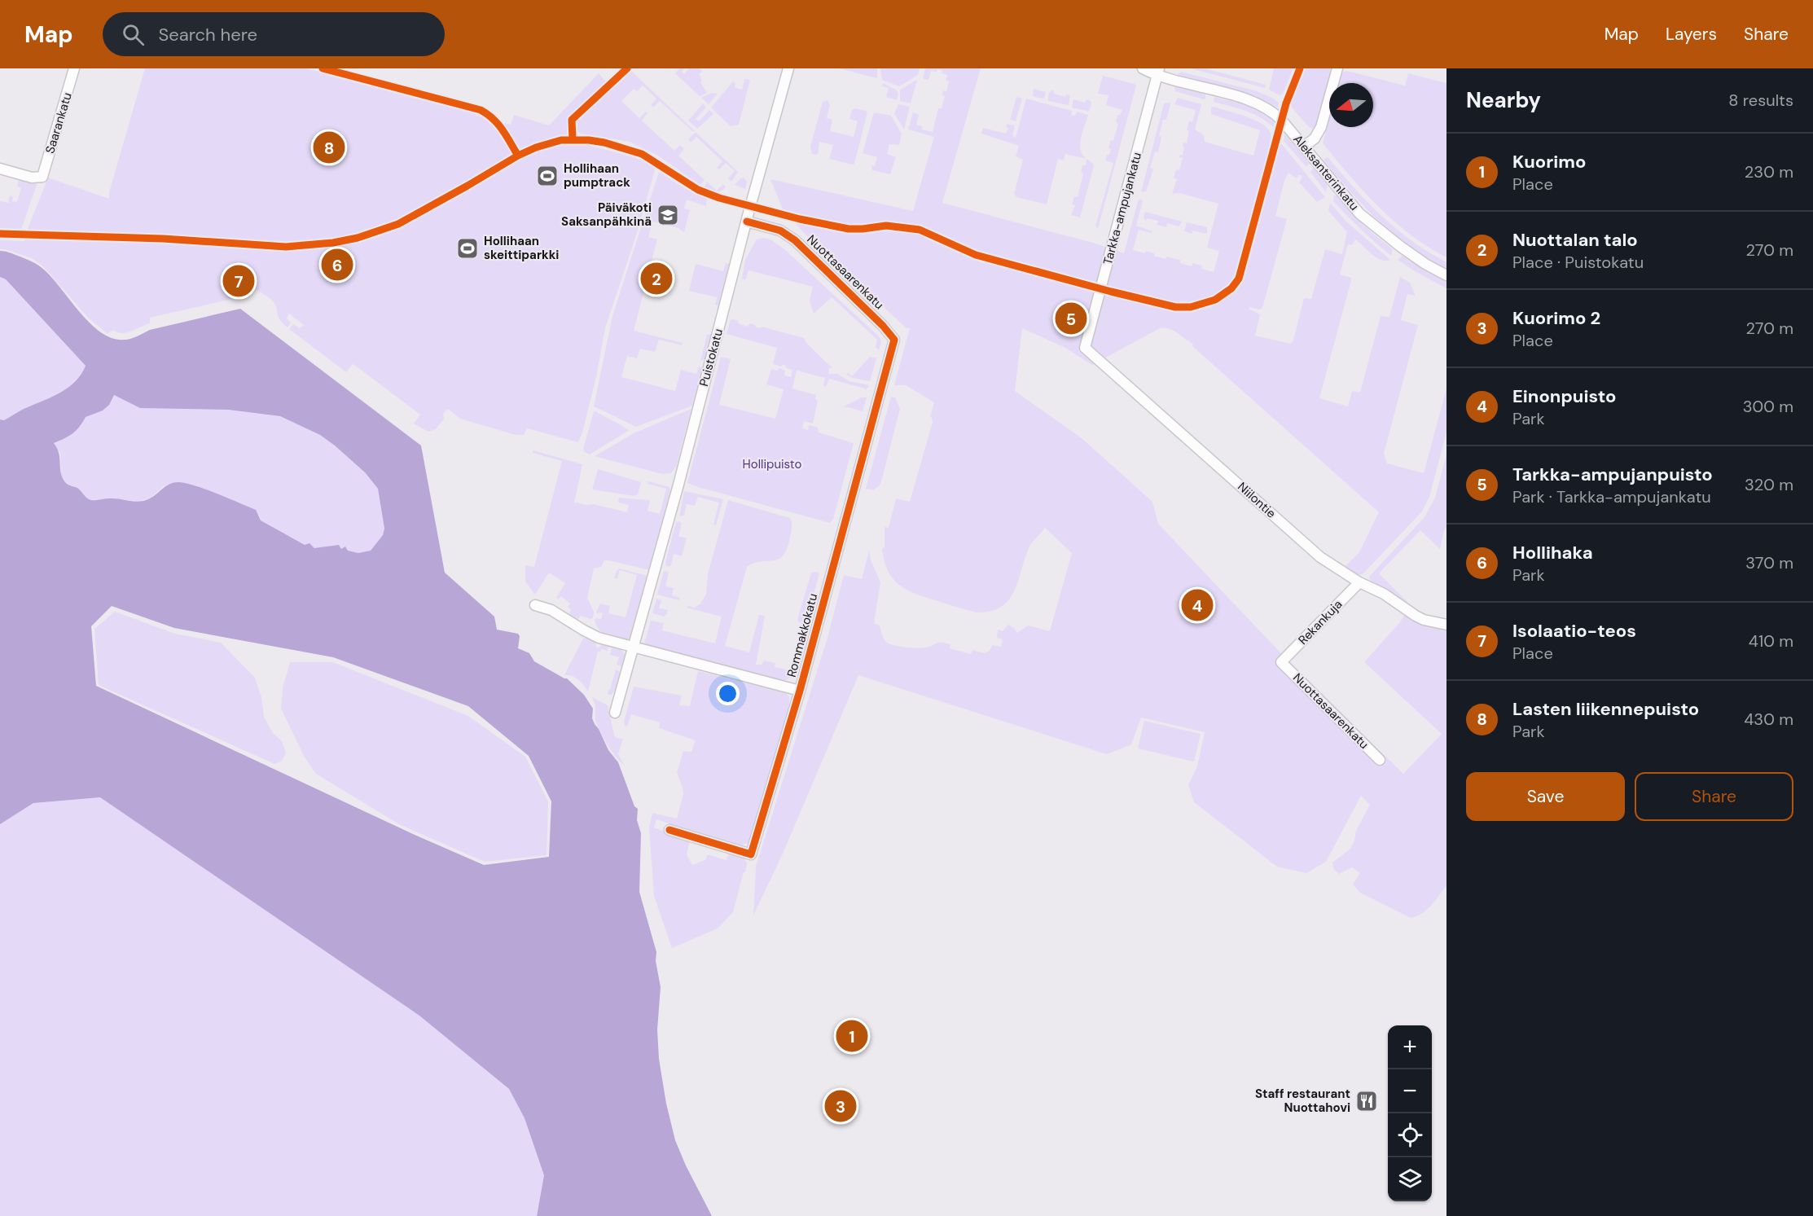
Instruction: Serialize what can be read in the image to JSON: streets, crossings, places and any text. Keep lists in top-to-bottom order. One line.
{"streets":{"street":["Saarankatu","Aleksanterinkatu","Tarkka-ampujankatu","Nuottasaarenkatu","Puistokatu","Niilontie","Rekankuja","Rommakkokatu"]},"crossings":[["Aleksanterinkatu","Tarkka-ampujankatu"],["Tarkka-ampujankatu","Niilontie"],["Nuottasaarenkatu","Puistokatu"],["Nuottasaarenkatu","Rekankuja"],["Nuottasaarenkatu","Rommakkokatu"],["Niilontie","Rekankuja"]],"parks":["Hollipuisto"],"places":{"sports":["Hollihaan pumptrack","Hollihaan skeittiparkki"],"school or university":["Päiväkoti Saksanpähkinä"],"restaurant":["Staff restaurant Nuottahovi"]},"north":"left","page":{"header":"Map","search":"Search here","nav":["Map","Layers","Share"],"heading":["Nearby","8 results"],"pins":["8","6","2","7","5","4","1","3"],"list":[{"mark":"1","name":"Kuorimo","note":"Place","value":"230 m"},{"mark":"2","name":"Nuottalan talo","note":"Place · Puistokatu","value":"270 m"},{"mark":"3","name":"Kuorimo 2","note":"Place","value":"270 m"},{"mark":"4","name":"Einonpuisto","note":"Park","value":"300 m"},{"mark":"5","name":"Tarkka-ampujanpuisto","note":"Park · Tarkka-ampujankatu","value":"320 m"},{"mark":"6","name":"Hollihaka","note":"Park","value":"370 m"},{"mark":"7","name":"Isolaatio-teos","note":"Place","value":"410 m"},{"mark":"8","name":"Lasten liikennepuisto","note":"Park","value":"430 m"}],"buttons":["Save","Share"],"map_buttons":["+","−"]}}
